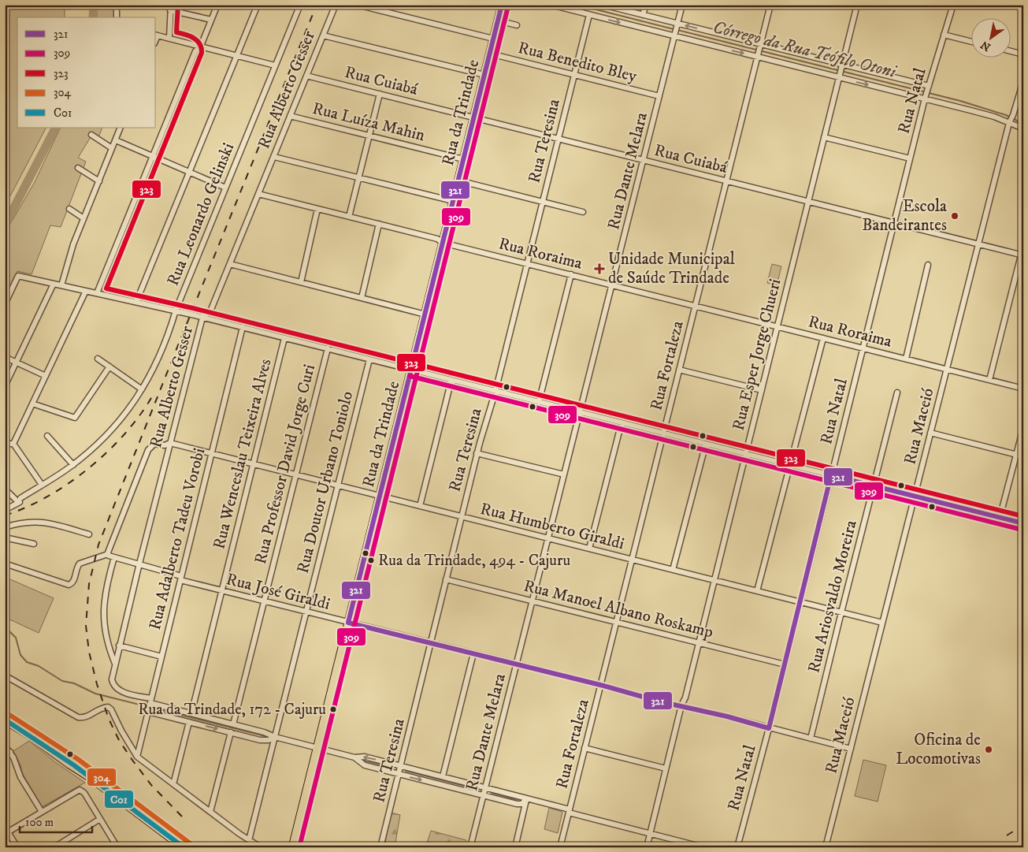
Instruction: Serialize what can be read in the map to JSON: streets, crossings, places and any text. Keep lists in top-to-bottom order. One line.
{"streets":{"main road":["Rua da Trindade"],"street":["Rua Benedito Bley","Rua Cuiabá","Rua Alberto Gesser","Rua Natal","Rua Luíza Mahin","Rua Teresina","Rua Dante Melara","Rua Leonardo Gelinski","Rua Roraima","Rua Esper Jorge Chueri","Rua Fortaleza","Rua Maceió","Rua Wenceslau Teixeira Alves","Rua Professor David Jorge Curi","Rua Doutor Urbano Toniolo","Rua Humberto Giraldi","Rua Adalberto Tadeu Vorobi","Rua José Giraldi","Rua Ariosvaldo Moreira","Rua Manoel Albano Roskamp"]},"crossings":[["Rua Benedito Bley","Rua da Trindade"],["Rua Benedito Bley","Rua Teresina"],["Rua Benedito Bley","Rua Dante Melara"],["Rua Cuiabá","Rua Alberto Gesser"],["Rua Cuiabá","Rua Natal"],["Rua Cuiabá","Rua da Trindade"],["Rua Cuiabá","Rua Teresina"],["Rua Cuiabá","Rua Dante Melara"],["Rua Cuiabá","Rua Esper Jorge Chueri"],["Rua Cuiabá","Rua Fortaleza"],["Rua Cuiabá","Rua Maceió"],["Rua Alberto Gesser","Rua Luíza Mahin"],["Rua Alberto Gesser","Rua Roraima"],["Rua Alberto Gesser","Rua Humberto Giraldi"],["Rua Alberto Gesser","Rua Adalberto Tadeu Vorobi"],["Rua Alberto Gesser","Rua José Giraldi"],["Rua Natal","Rua Roraima"],["Rua Natal","Rua Humberto Giraldi"],["Rua Natal","Rua José Giraldi"],["Rua Natal","Rua Manoel Albano Roskamp"],["Rua da Trindade","Rua Luíza Mahin"],["Rua da Trindade","Rua Roraima"],["Rua da Trindade","Rua Humberto Giraldi"],["Rua da Trindade","Rua José Giraldi"],["Rua Teresina","Rua Roraima"],["Rua Teresina","Rua Humberto Giraldi"],["Rua Teresina","Rua José Giraldi"],["Rua Teresina","Rua Manoel Albano Roskamp"],["Rua Dante Melara","Rua Roraima"],["Rua Dante Melara","Rua Humberto Giraldi"],["Rua Dante Melara","Rua José Giraldi"],["Rua Dante Melara","Rua Manoel Albano Roskamp"],["Rua Roraima","Rua Esper Jorge Chueri"],["Rua Roraima","Rua Fortaleza"],["Rua Roraima","Rua Maceió"],["Rua Esper Jorge Chueri","Rua Humberto Giraldi"],["Rua Esper Jorge Chueri","Rua José Giraldi"],["Rua Esper Jorge Chueri","Rua Manoel Albano Roskamp"],["Rua Fortaleza","Rua Humberto Giraldi"],["Rua Fortaleza","Rua José Giraldi"],["Rua Fortaleza","Rua Manoel Albano Roskamp"],["Rua Maceió","Rua Humberto Giraldi"],["Rua Maceió","Rua José Giraldi"],["Rua Wenceslau Teixeira Alves","Rua Humberto Giraldi"],["Rua Wenceslau Teixeira Alves","Rua José Giraldi"],["Rua Professor David Jorge Curi","Rua Humberto Giraldi"],["Rua Professor David Jorge Curi","Rua José Giraldi"],["Rua Doutor Urbano Toniolo","Rua Humberto Giraldi"],["Rua Doutor Urbano Toniolo","Rua José Giraldi"],["Rua Humberto Giraldi","Rua Adalberto Tadeu Vorobi"],["Rua Humberto Giraldi","Rua Ariosvaldo Moreira"],["Rua Adalberto Tadeu Vorobi","Rua José Giraldi"],["Rua José Giraldi","Rua Ariosvaldo Moreira"]],"water":["Córrego da Rua Teófilo Otoni"],"places":{"other":["Escola Bandeirantes","Rua da Trindade, 494 - Cajuru","Rua da Trindade, 172 - Cajuru","Oficina de Locomotivas"],"health":["Unidade Municipal de Saúde Trindade"]},"lines":["transit line 321","transit line 323","transit line 309","transit line 304","transit line C01"],"legend":["321","309","323","304","C01"],"scale_bar":"100 m","north":"bottom left"}
